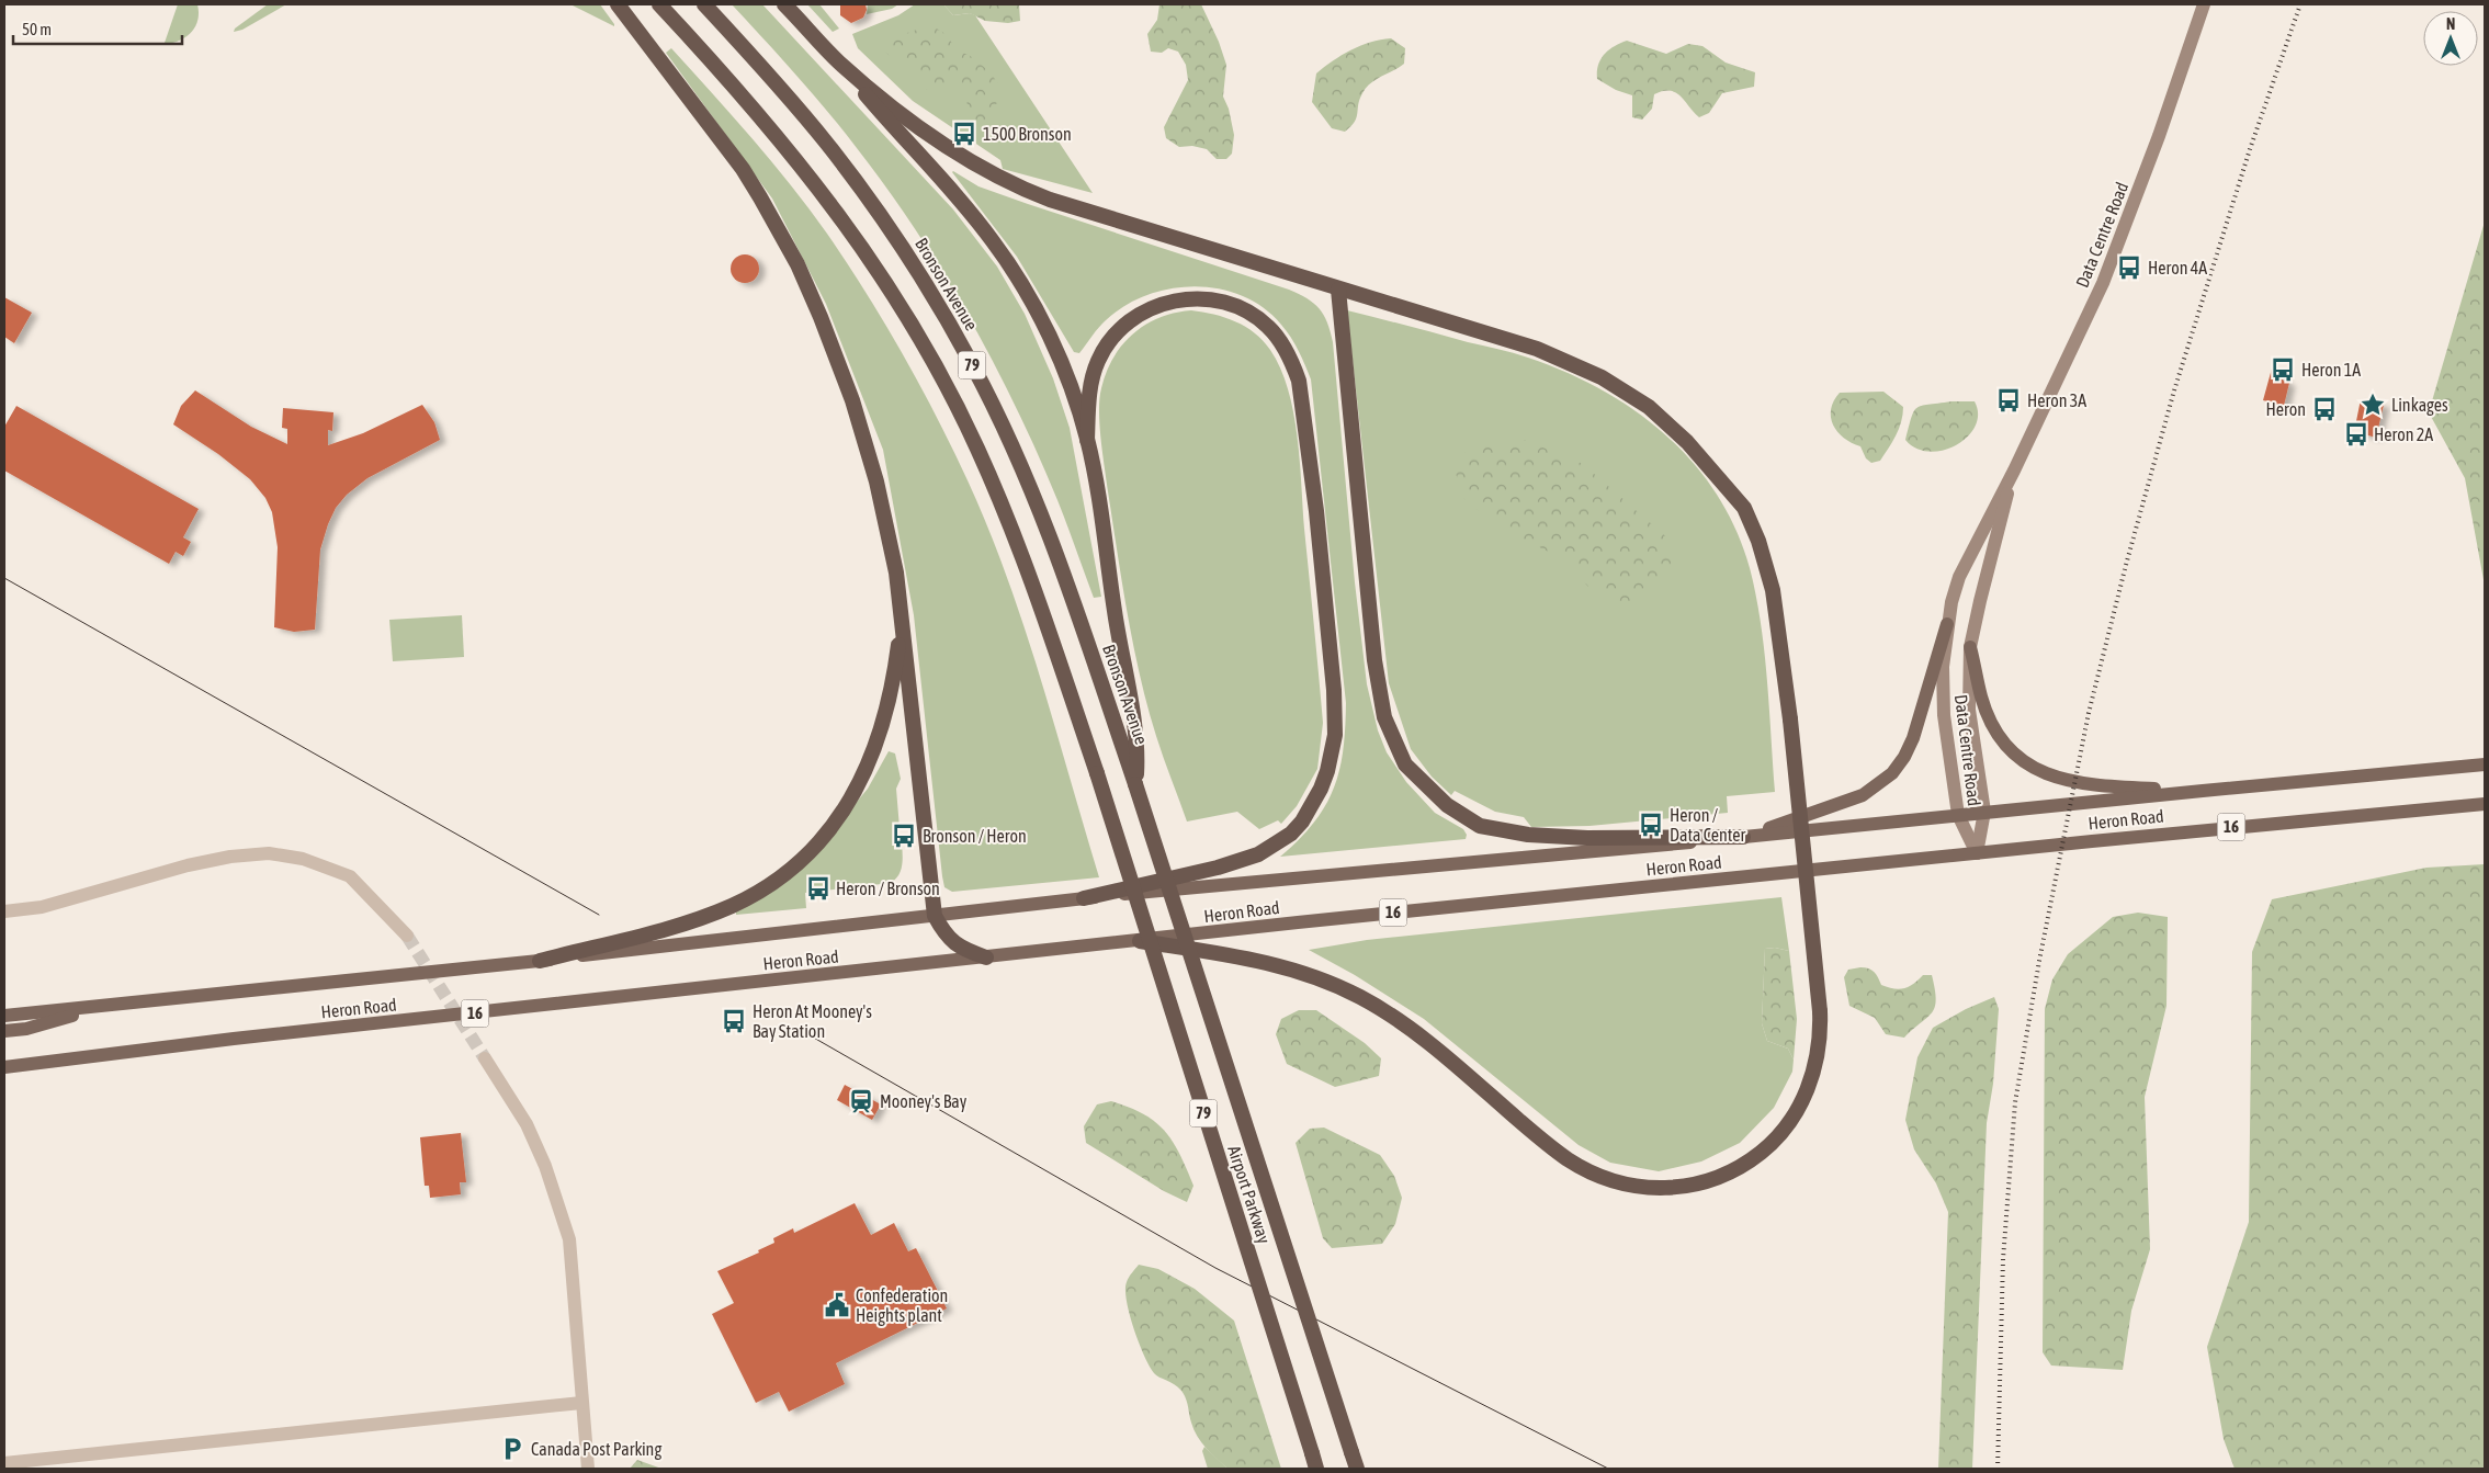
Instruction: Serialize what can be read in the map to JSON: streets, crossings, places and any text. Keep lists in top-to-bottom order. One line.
{"streets":{"highway":["Bronson Avenue","79","Airport Parkway"],"main road":["Data Centre Road","Heron Road","16"]},"crossings":[["Data Centre Road","Heron Road"],["Bronson Avenue","Airport Parkway"]],"places":{"bus stop":["1500 Bronson","Heron 4A","Heron 1A","Heron 3A","Heron","Heron 2A","Heron / Data Center","Bronson / Heron","Heron / Bronson","Heron At Mooney's Bay Station"],"place":["Linkages"],"station":["Mooney's Bay"],"public building":["Confederation Heights plant"],"parking":["Canada Post Parking"]},"scale_bar":"50 m","north":"top"}
